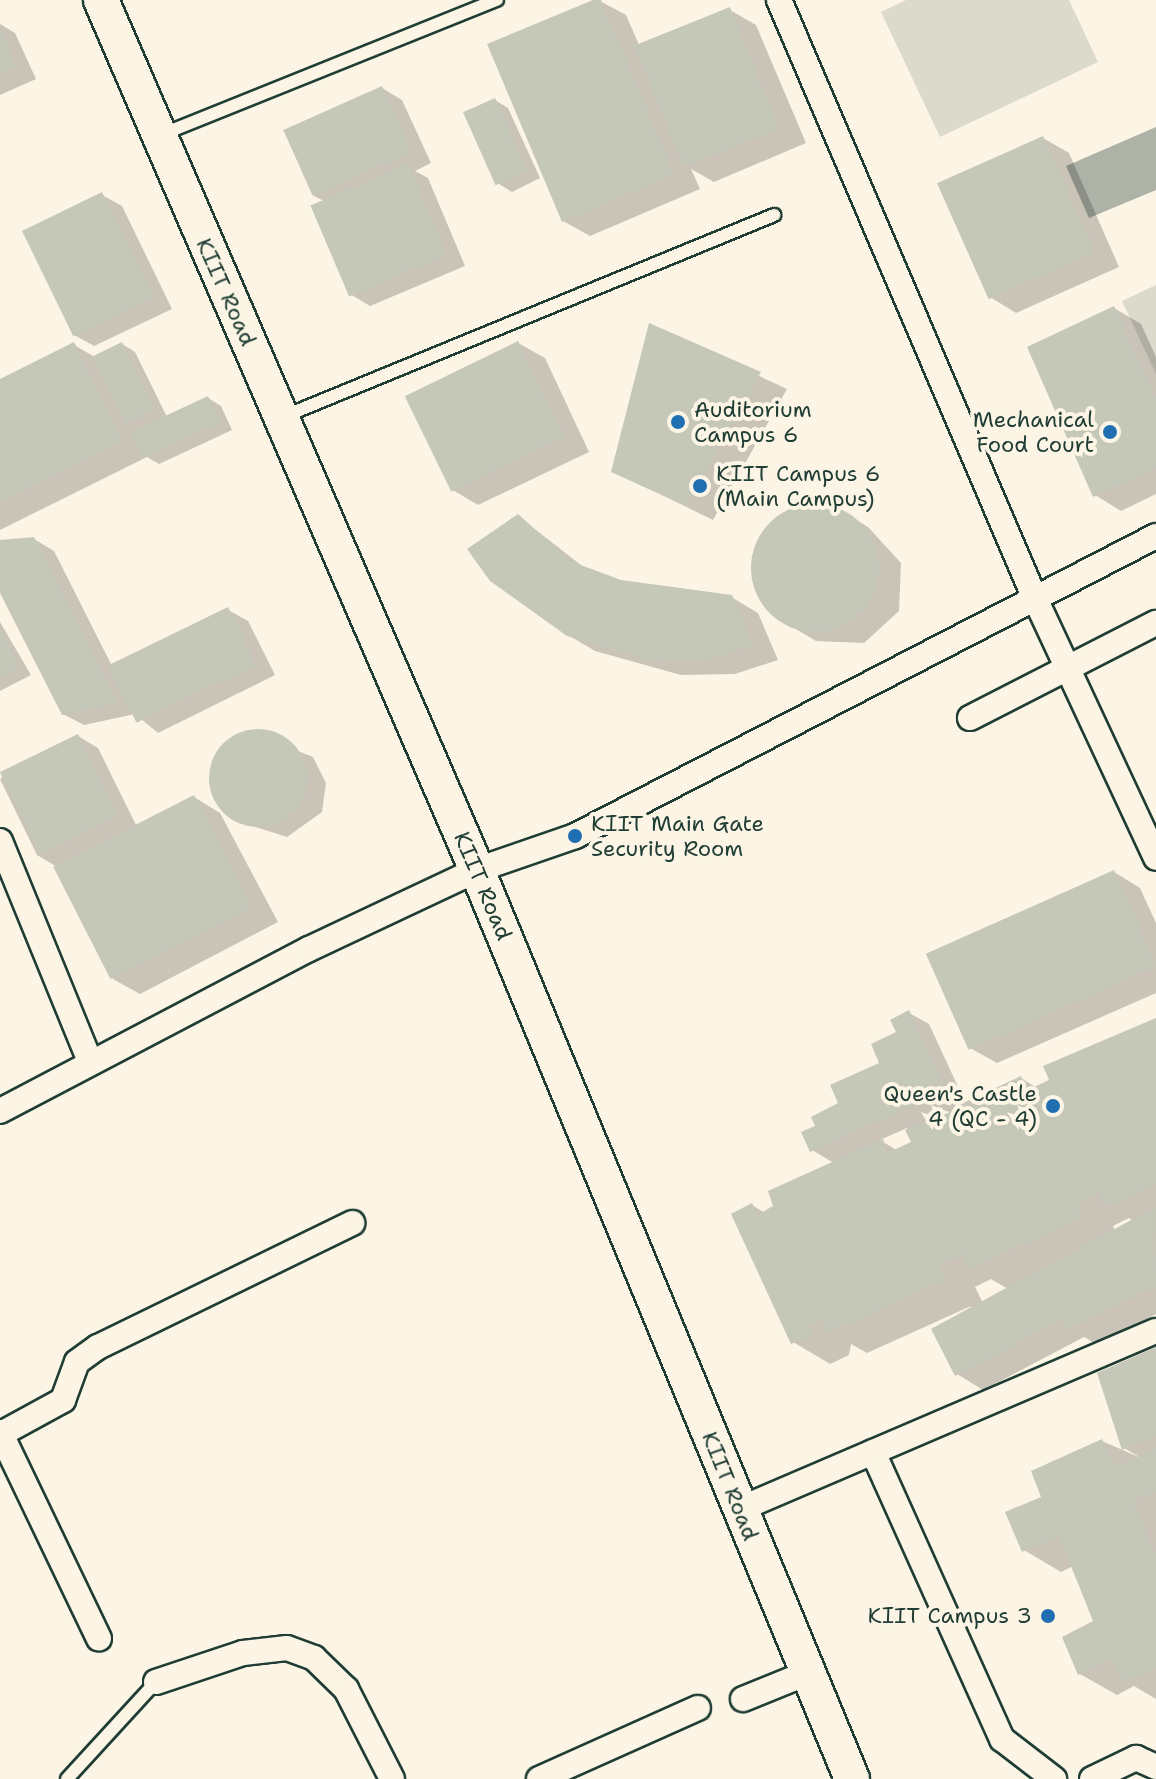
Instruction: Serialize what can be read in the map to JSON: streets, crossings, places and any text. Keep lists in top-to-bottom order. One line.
{"streets":{"main road":["KIIT Road"]},"places":["Auditorium Campus 6","Mechanical Food Court","KIIT Campus 6 (Main Campus)","KIIT Main Gate Security Room","Queen's Castle 4 (QC - 4)","KIIT Campus 3"]}
